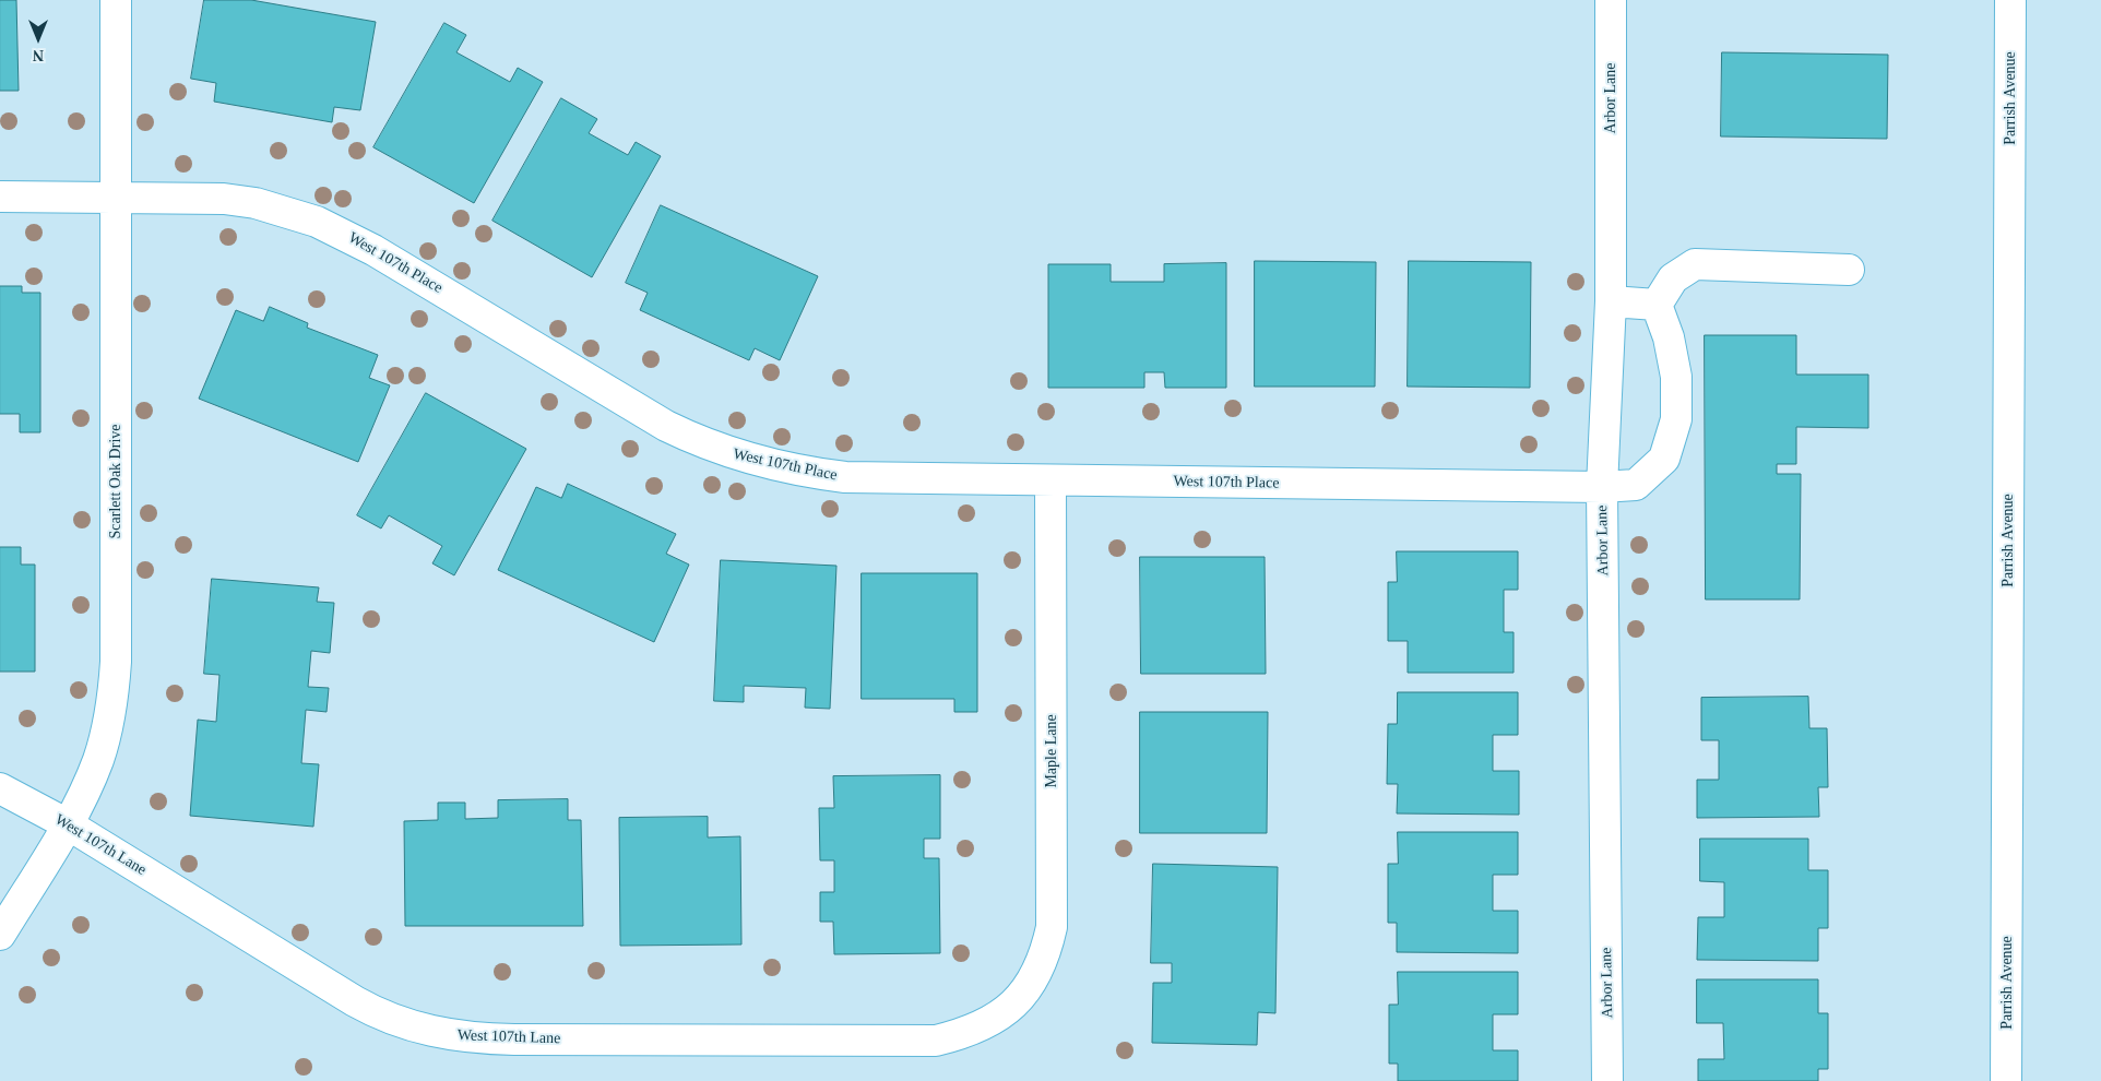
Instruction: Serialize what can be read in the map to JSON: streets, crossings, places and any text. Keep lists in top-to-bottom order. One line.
{"streets":{"street":["Arbor Lane","Parrish Avenue","West 107th Place","Scarlett Oak Drive","Maple Lane","West 107th Lane"]},"crossings":[["Arbor Lane","West 107th Place"],["West 107th Place","Scarlett Oak Drive"],["West 107th Place","Maple Lane"],["Scarlett Oak Drive","West 107th Lane"],["Maple Lane","West 107th Lane"]],"north":"bottom"}
